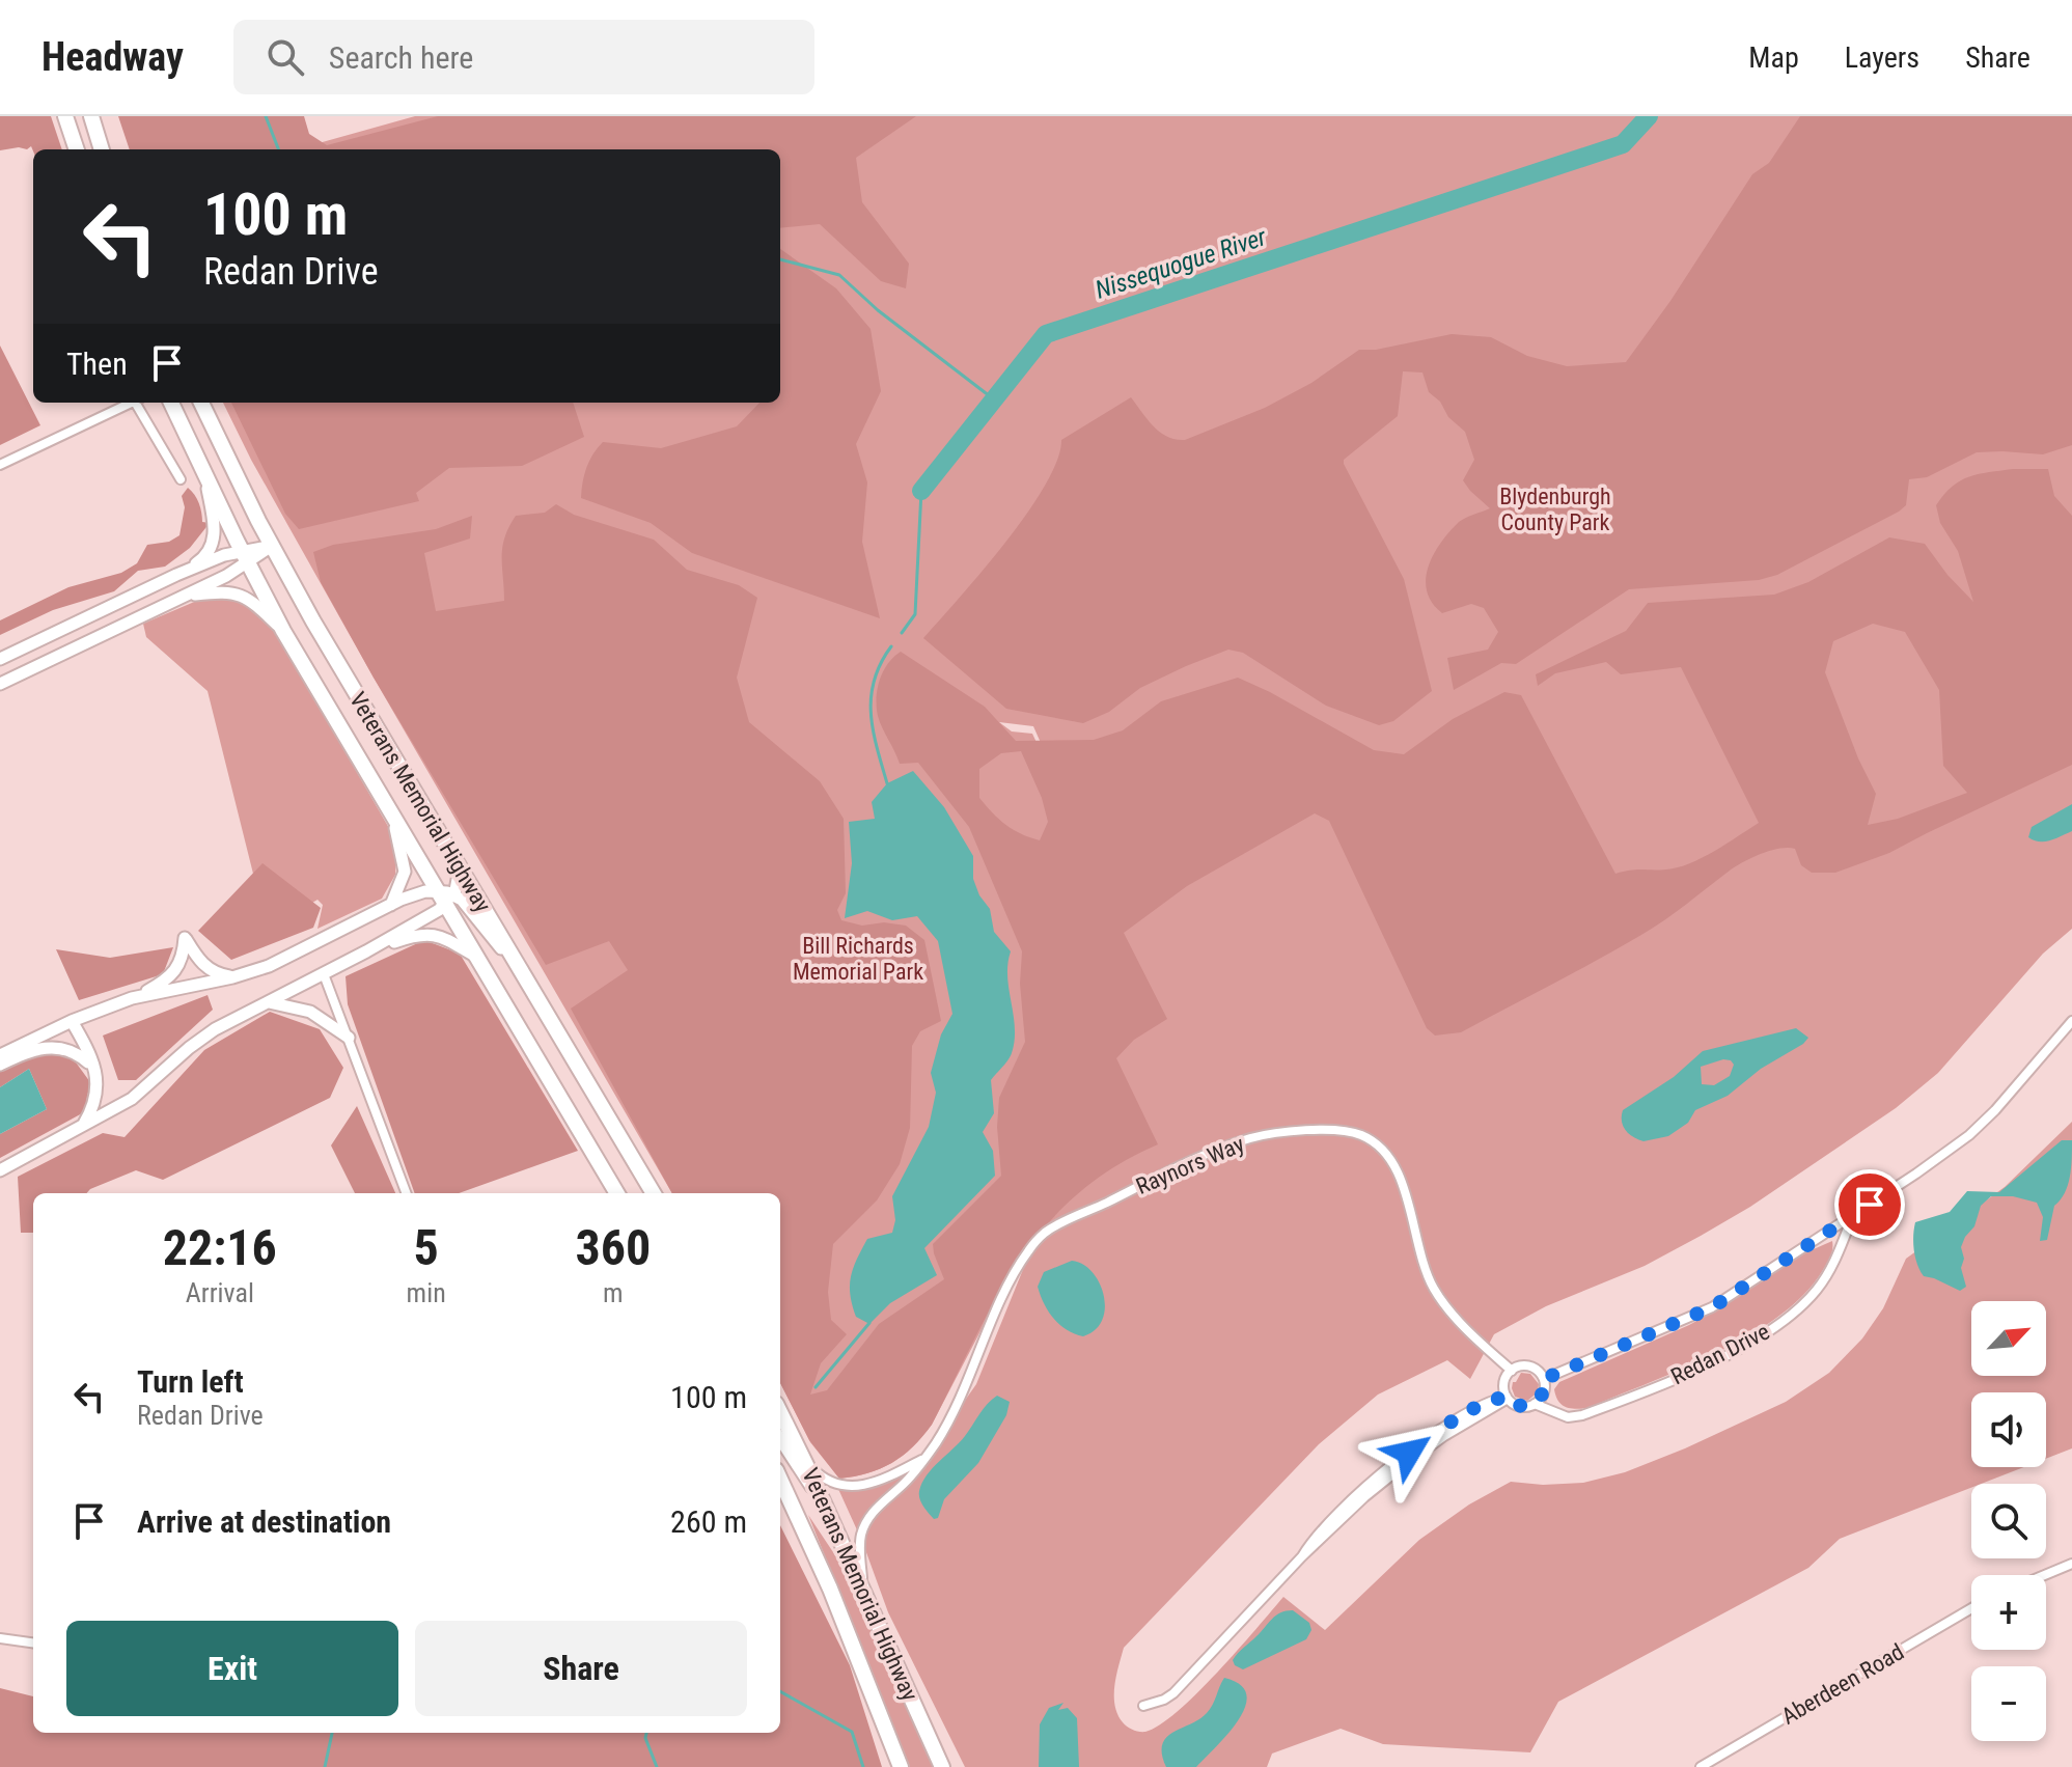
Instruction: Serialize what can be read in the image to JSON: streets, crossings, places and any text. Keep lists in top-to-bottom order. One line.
{"streets":{"highway":["Veterans Memorial Highway"],"street":["Raynors Way","Redan Drive","Aberdeen Road"]},"crossings":[["Veterans Memorial Highway","Raynors Way"],["Raynors Way","Redan Drive"]],"water":["Nissequogue River"],"parks":["Blydenburgh County Park","Bill Richards Memorial Park"],"north":"top right","page":{"header":"Headway","search":"Search here","nav":["Map","Layers","Share"],"turn":["100 m","Redan Drive"],"then":"Then","eta":["22:16","Arrival","5","min","360","m"],"map_buttons":["+","−"],"list":[{"name":"Turn left","note":"Redan Drive","value":"100 m"},{"name":"Arrive at destination","value":"260 m"}],"buttons":["Exit","Share"]}}
